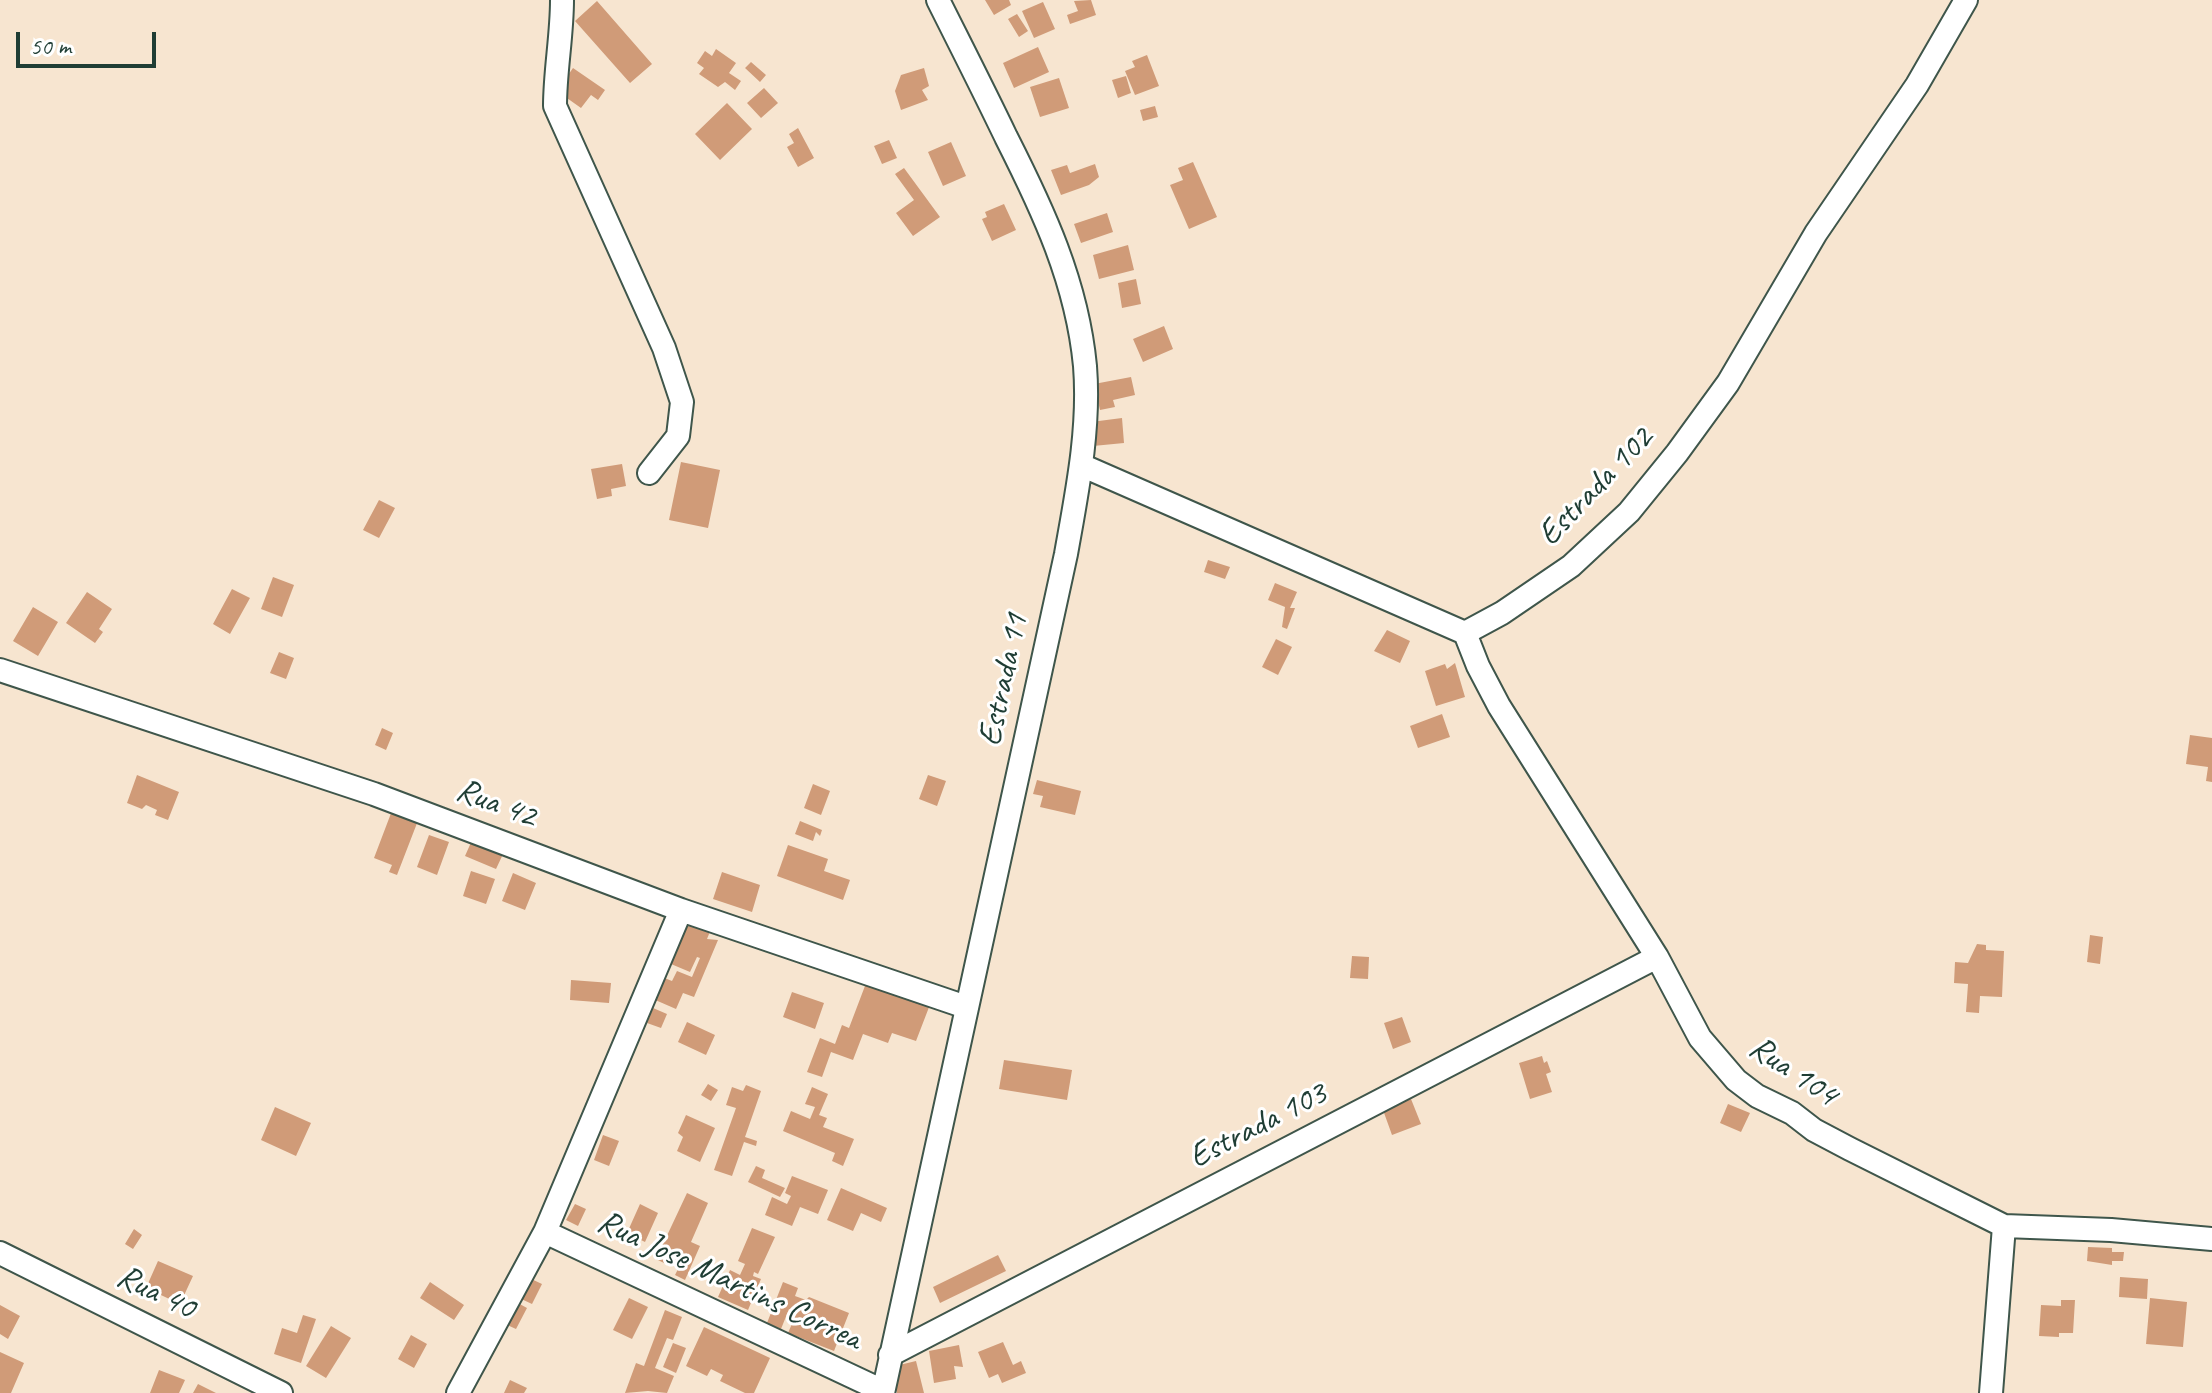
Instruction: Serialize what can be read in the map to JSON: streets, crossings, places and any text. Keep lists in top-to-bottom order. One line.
{"streets":{"street":["Estrada 102","Estrada 11","Rua 42","Rua 104","Estrada 103","Rua Jose Martins Correa","Rua 40"]},"crossings":[["Estrada 102","Rua 104"],["Estrada 11","Rua 42"],["Estrada 11","Estrada 103"],["Estrada 11","Rua Jose Martins Correa"],["Rua 104","Estrada 103"]],"scale_bar":"50 m"}
